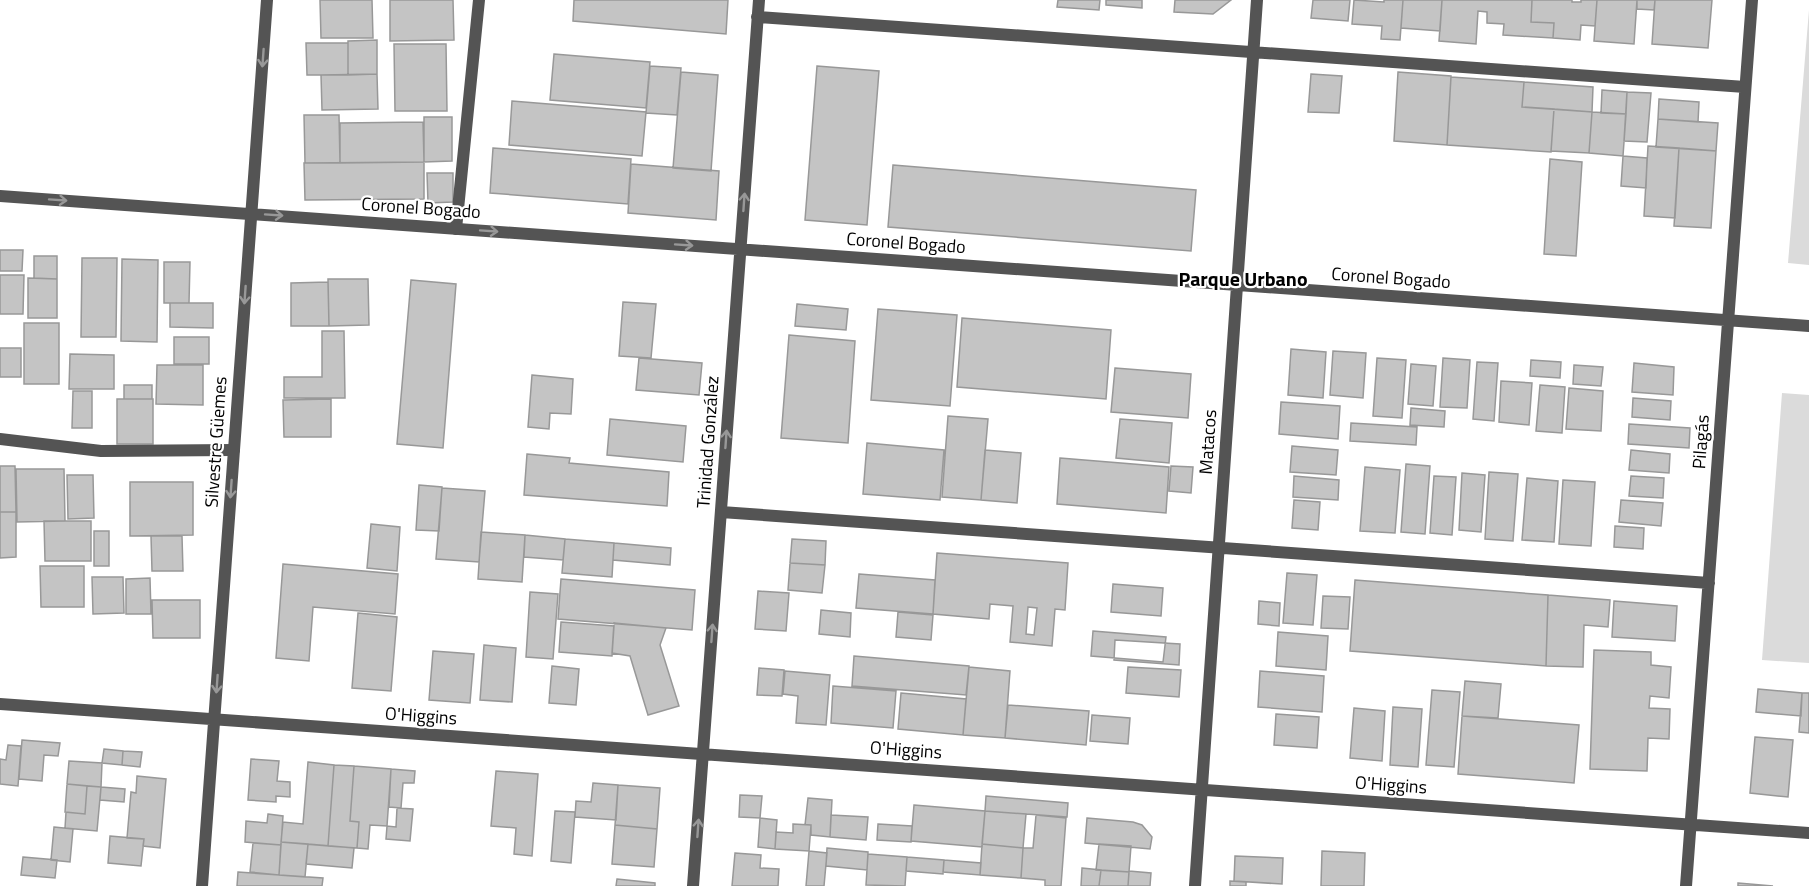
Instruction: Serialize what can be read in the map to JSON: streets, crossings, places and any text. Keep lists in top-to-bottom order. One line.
{"streets":{"street":["Coronel Bogado","Silvestre Güemes","Trinidad González","Matacos","Pilagás","O'Higgins"]},"crossings":[["Coronel Bogado","Silvestre Güemes"],["Coronel Bogado","Trinidad González"],["Coronel Bogado","Matacos"],["Coronel Bogado","Pilagás"],["Silvestre Güemes","O'Higgins"],["Trinidad González","O'Higgins"],["Matacos","O'Higgins"],["Pilagás","O'Higgins"]],"one_way":["Coronel Bogado","Silvestre Güemes","Trinidad González"],"districts":["Parque Urbano"]}
